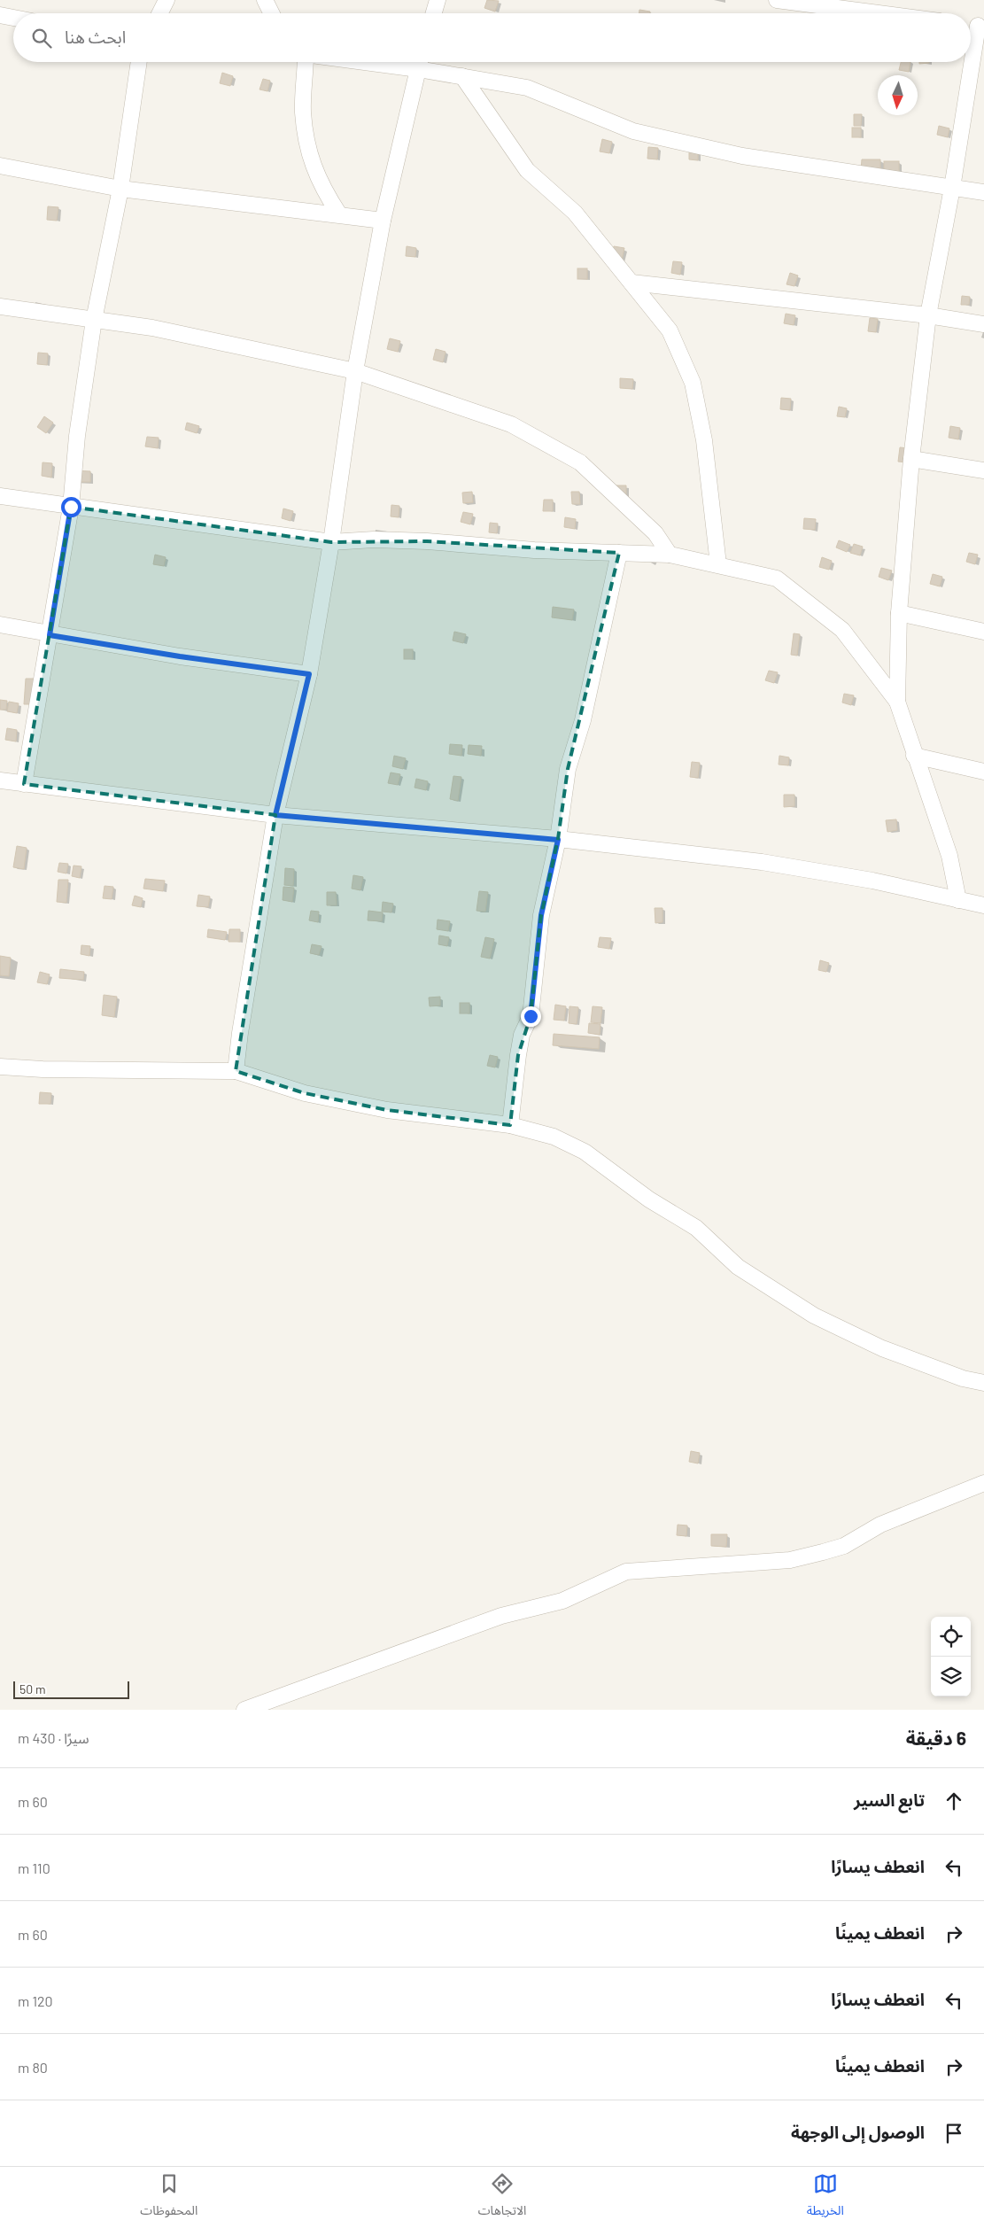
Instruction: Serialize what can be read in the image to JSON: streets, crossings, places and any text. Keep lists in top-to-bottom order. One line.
{"scale_bar":"50 m","north":"bottom","page":{"search":"ابحث هنا","scale":"50 m","heading":["6 دقيقة","سيرًا · 430 m"],"list":[["تابع السير","60 m"],["انعطف يسارًا","110 m"],["انعطف يمينًا","60 m"],["انعطف يسارًا","120 m"],["انعطف يمينًا","80 m"],"الوصول إلى الوجهة"],"nav":["الخريطة","الاتجاهات","المحفوظات"]}}
